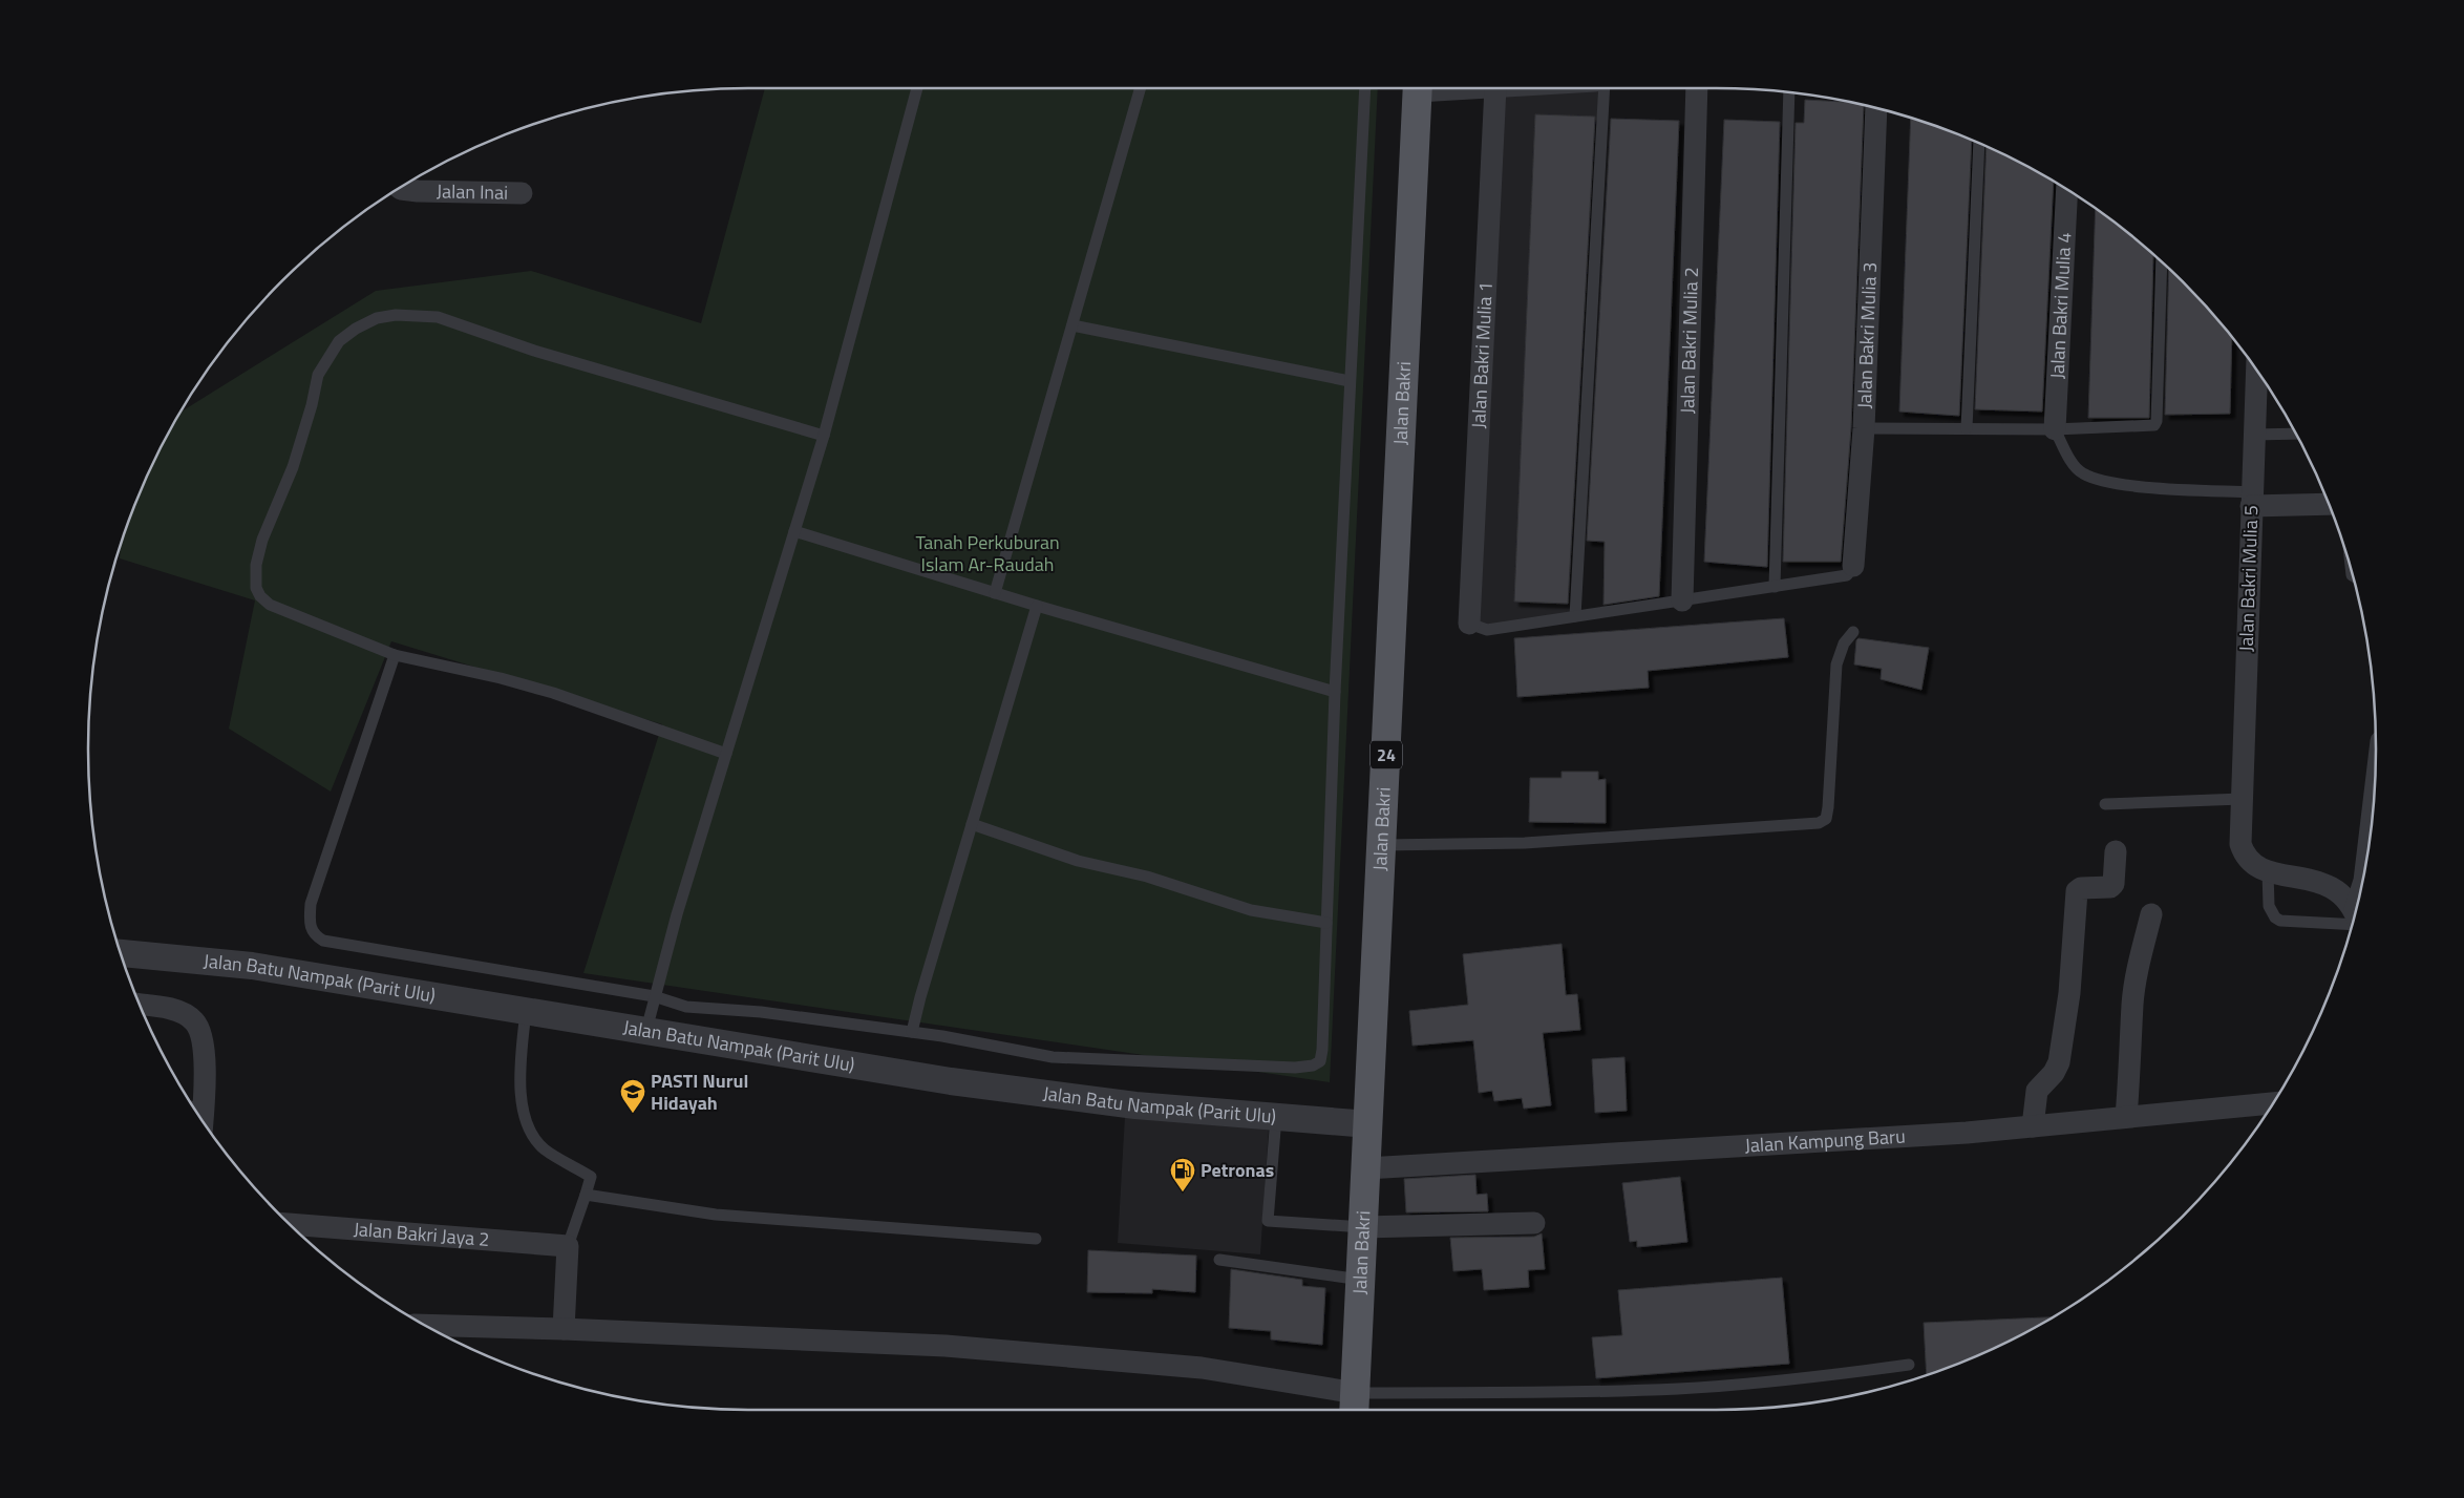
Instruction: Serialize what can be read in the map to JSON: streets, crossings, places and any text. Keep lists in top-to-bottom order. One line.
{"streets":{"main road":["Jalan Bakri","24"],"street":["Jalan Inai","Jalan Bakri Mulia 4","Jalan Bakri Mulia 3","Jalan Bakri Mulia 2","Jalan Bakri Mulia 1","Jalan Bakri Mulia 5","Jalan Batu Nampak (Parit Ulu)","Jalan Kampung Baru","Jalan Bakri Jaya 2"]},"crossings":[["Jalan Bakri","Jalan Batu Nampak (Parit Ulu)"],["Jalan Bakri","Jalan Kampung Baru"]],"parks":["Tanah Perkuburan Islam Ar-Raudah"],"places":{"school or university":["PASTI Nurul Hidayah"],"fuel station":["Petronas"]}}
